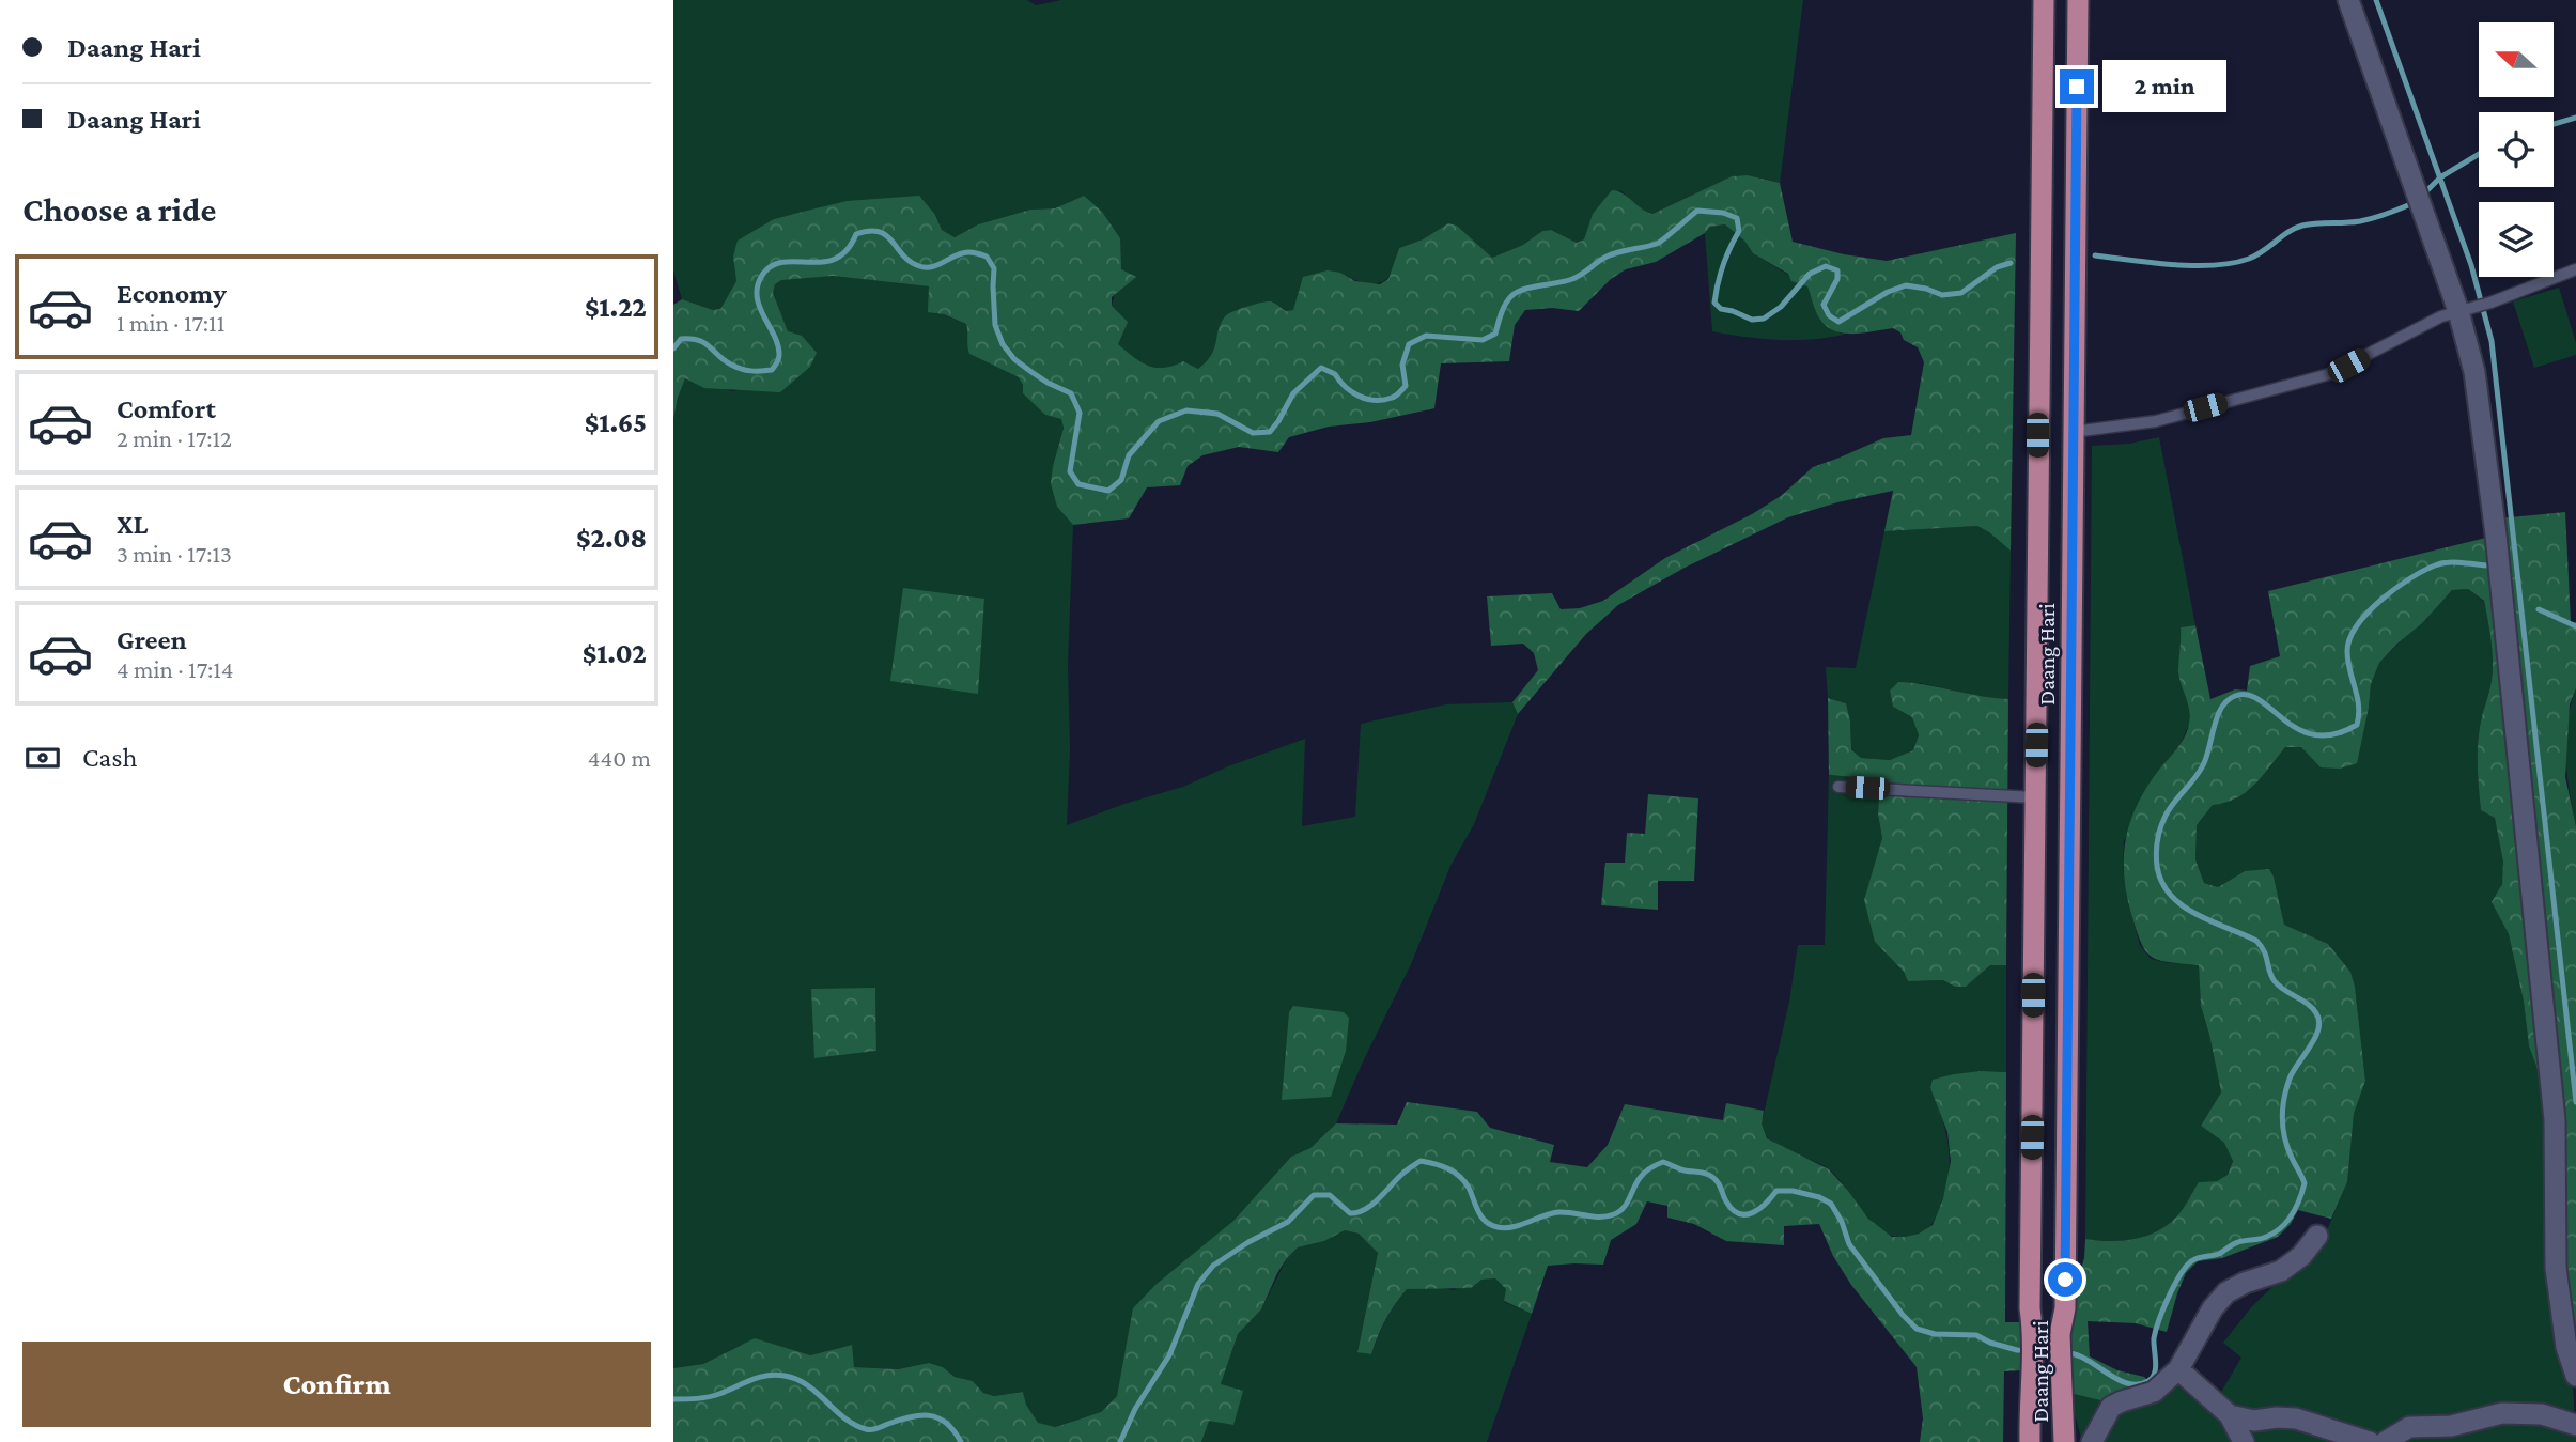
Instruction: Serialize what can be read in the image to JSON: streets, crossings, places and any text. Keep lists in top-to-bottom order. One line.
{"streets":{"main road":["Daang Hari"]},"north":"left","page":{"banner":["Daang Hari","Daang Hari"],"bubble":"2 min","heading":"Choose a ride","list":[{"name":"Economy","note":"1 min · 17:11","value":"$1.22"},{"name":"Comfort","note":"2 min · 17:12","value":"$1.65"},{"name":"XL","note":"3 min · 17:13","value":"$2.08"},{"name":"Green","note":"4 min · 17:14","value":"$1.02"}],"pay":["Cash","440 m"],"buttons":"Confirm"}}
